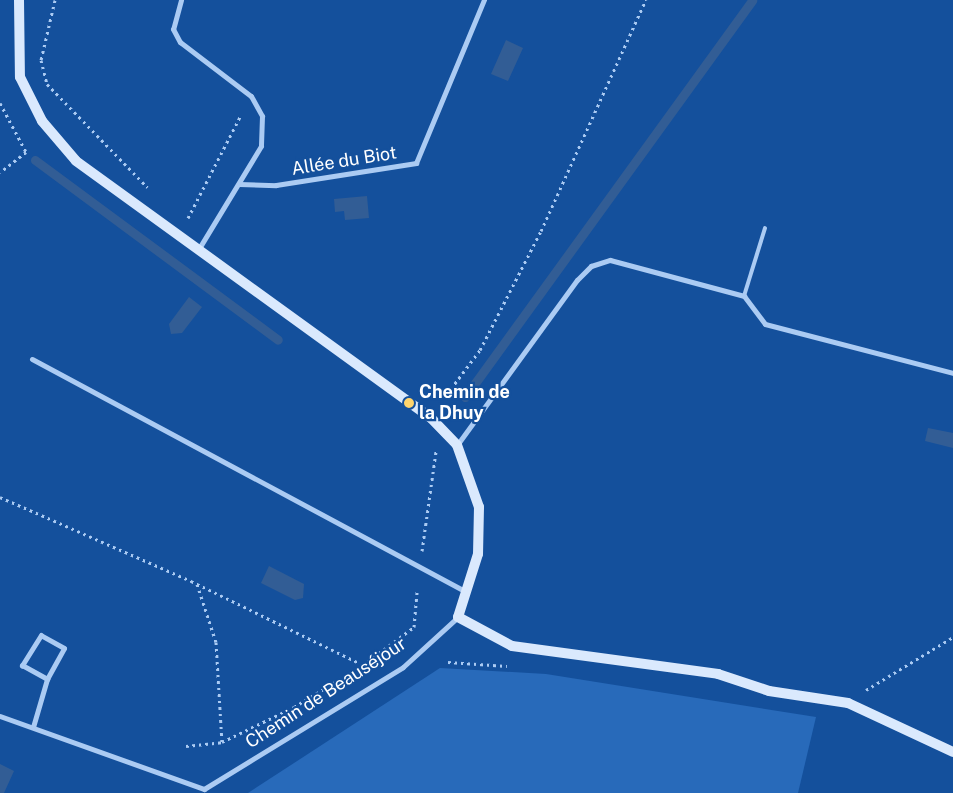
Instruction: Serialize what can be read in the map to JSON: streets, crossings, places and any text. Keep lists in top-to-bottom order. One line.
{"streets":{"street":["Allée du Biot","Chemin de Beauséjour"]},"places":["Chemin de la Dhuy"]}
